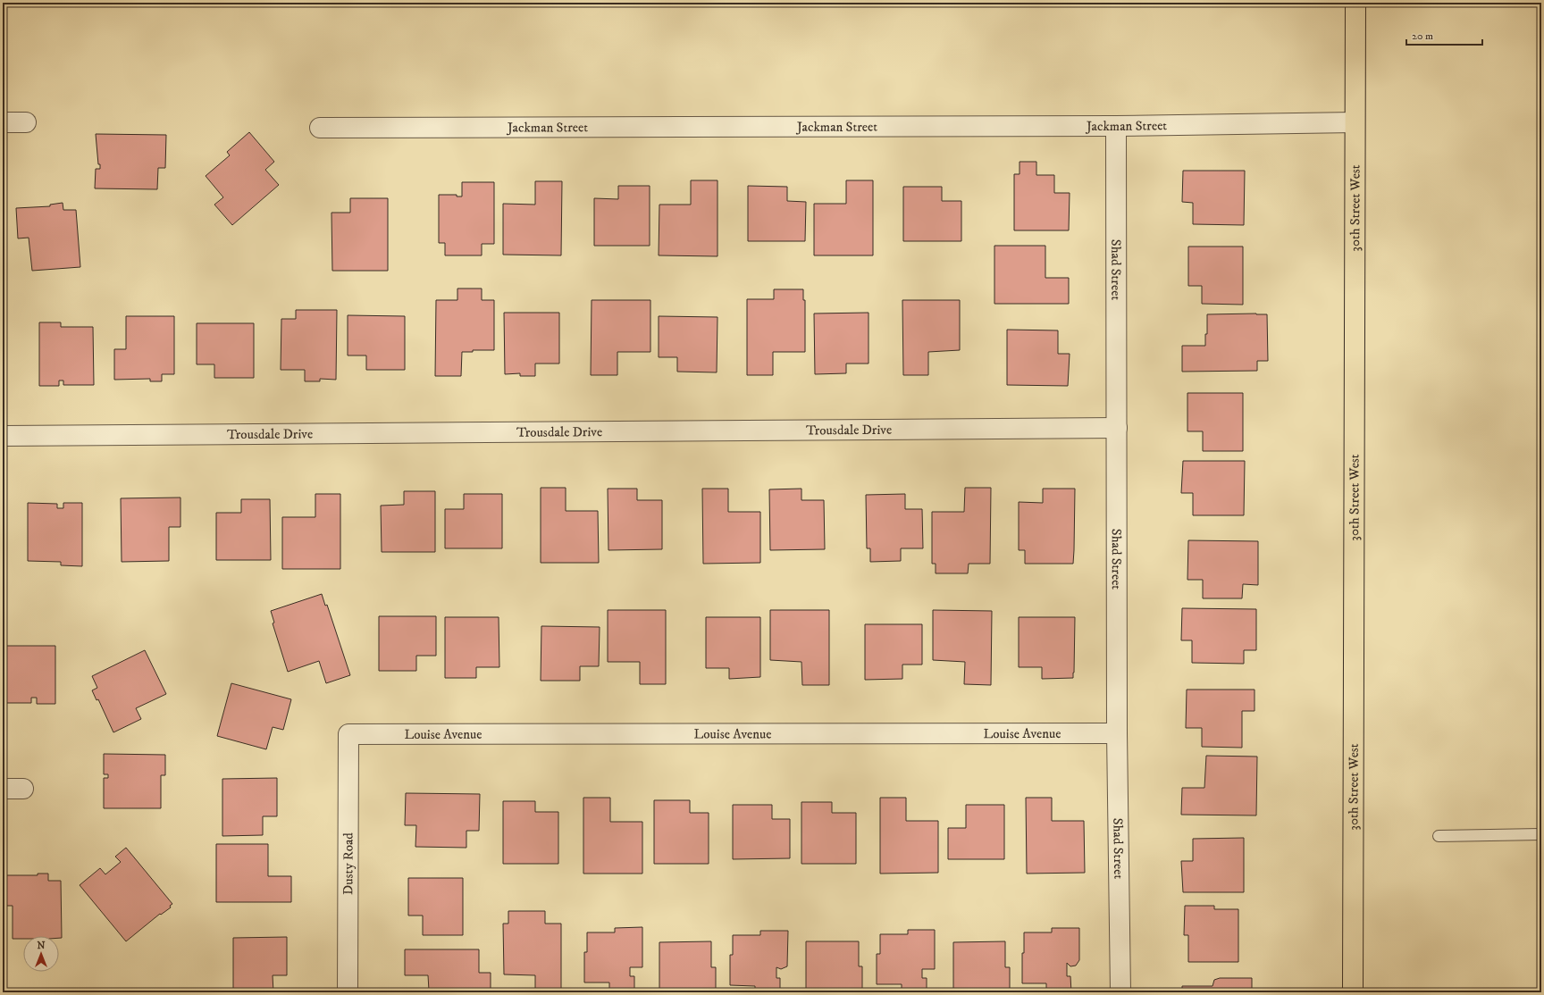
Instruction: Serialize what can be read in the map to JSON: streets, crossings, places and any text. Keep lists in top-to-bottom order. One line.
{"streets":{"main road":["30th Street West"],"street":["Jackman Street","Shad Street","Trousdale Drive","Louise Avenue","Dusty Road"]},"crossings":[["Jackman Street","30th Street West"],["Jackman Street","Shad Street"],["Shad Street","Trousdale Drive"],["Shad Street","Louise Avenue"],["Louise Avenue","Dusty Road"]],"scale_bar":"20 m","north":"top"}
